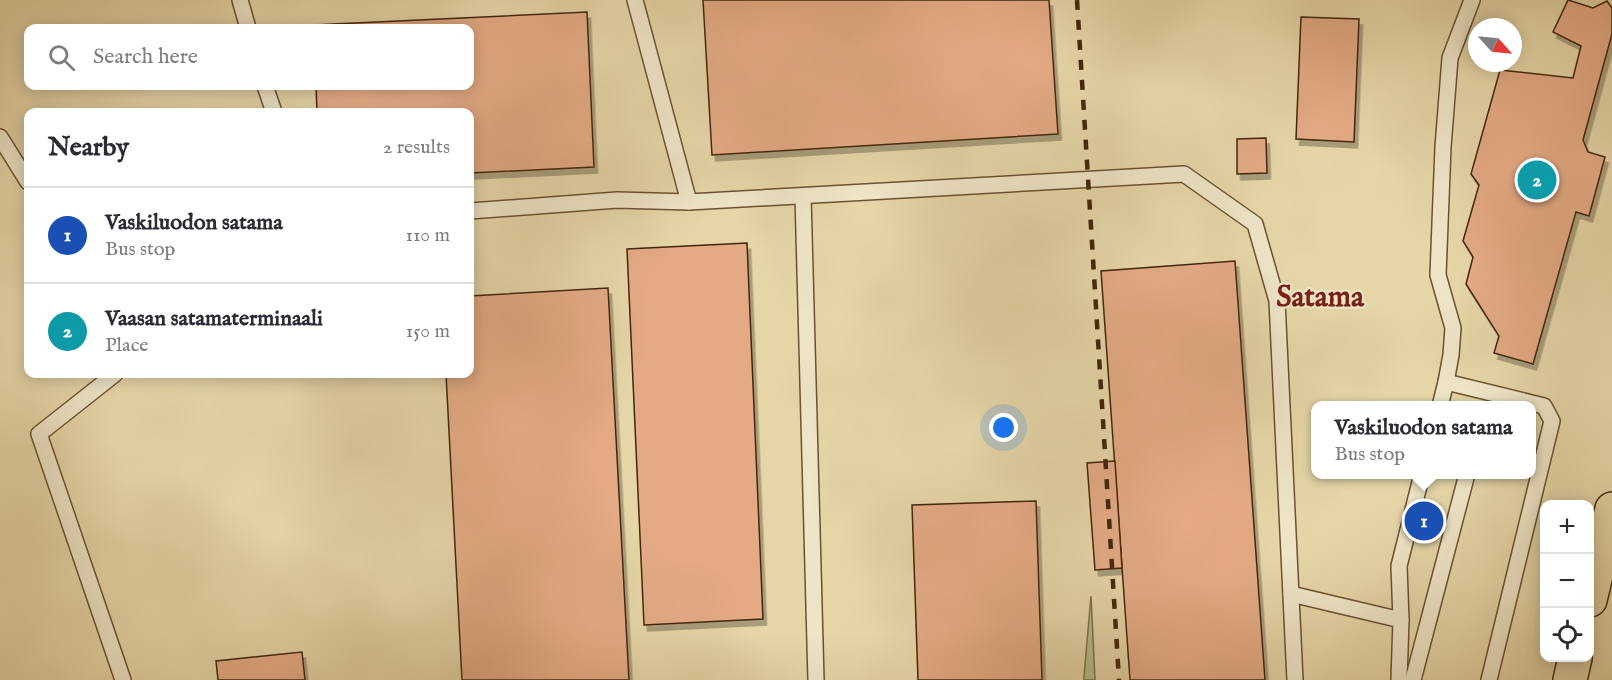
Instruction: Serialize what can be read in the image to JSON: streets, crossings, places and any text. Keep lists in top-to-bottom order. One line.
{"districts":["Satama"],"north":"bottom right","page":{"search":"Search here","heading":["Nearby","2 results"],"pins":["2","1"],"list":[{"mark":"1","name":"Vaskiluodon satama","note":"Bus stop","value":"110 m"},{"mark":"2","name":"Vaasan satamaterminaali","note":"Place","value":"150 m"}],"popup":["Vaskiluodon satama","Bus stop"],"map_buttons":["+","−"]}}
